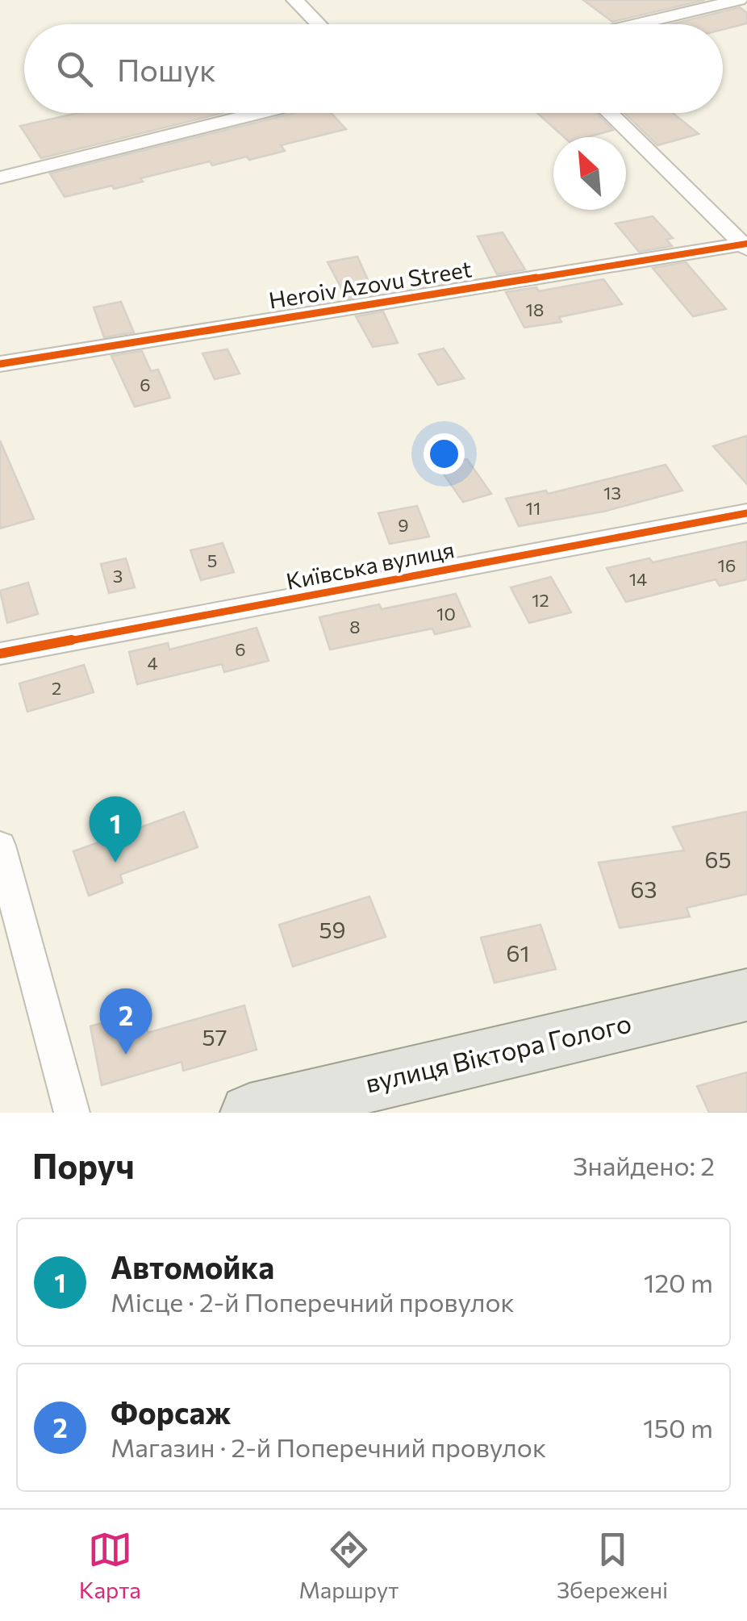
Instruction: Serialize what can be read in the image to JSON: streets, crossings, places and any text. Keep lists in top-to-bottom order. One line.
{"streets":{"main road":["вулиця Віктора Голого"],"street":["Heroiv Azovu Street","Київська вулиця"]},"house_numbers":["18","6","13","11","9","5","16","3","14","12","10","8","6","4","2","65","63","59","61","57"],"north":"top left","page":{"search":"Пошук","pins":["1","2"],"heading":["Поруч","Знайдено: 2"],"list":[{"mark":"1","name":"Автомойка","note":"Місце · 2-й Поперечний провулок","value":"120 m"},{"mark":"2","name":"Форсаж","note":"Магазин · 2-й Поперечний провулок","value":"150 m"}],"nav":["Карта","Маршрут","Збережені"]}}
